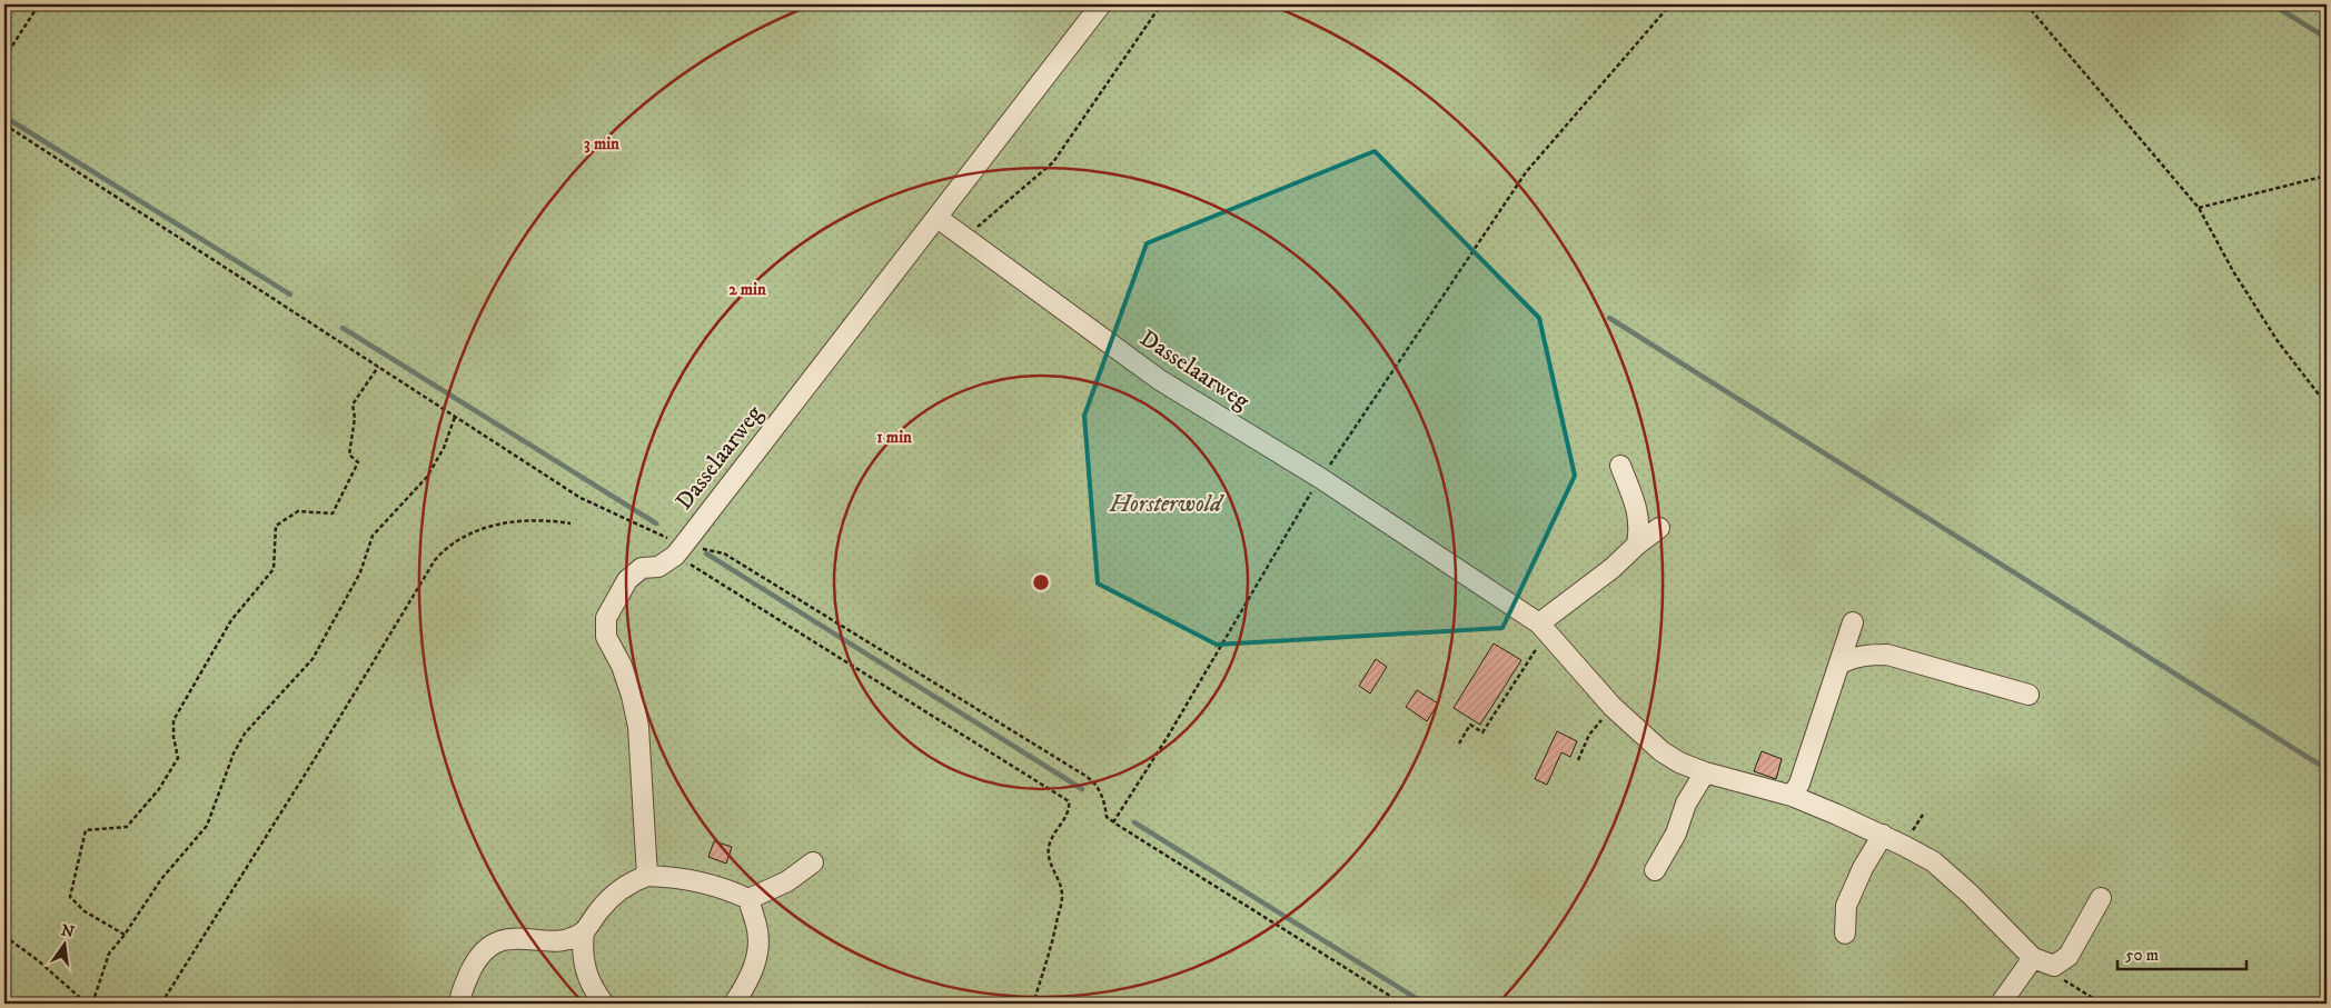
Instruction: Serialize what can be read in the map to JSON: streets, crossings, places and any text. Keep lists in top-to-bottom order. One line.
{"streets":{"street":["Dasselaarweg"]},"parks":["Horsterwold"],"scale_bar":"50 m","north":"top","rings":["3 min","2 min","1 min"]}
